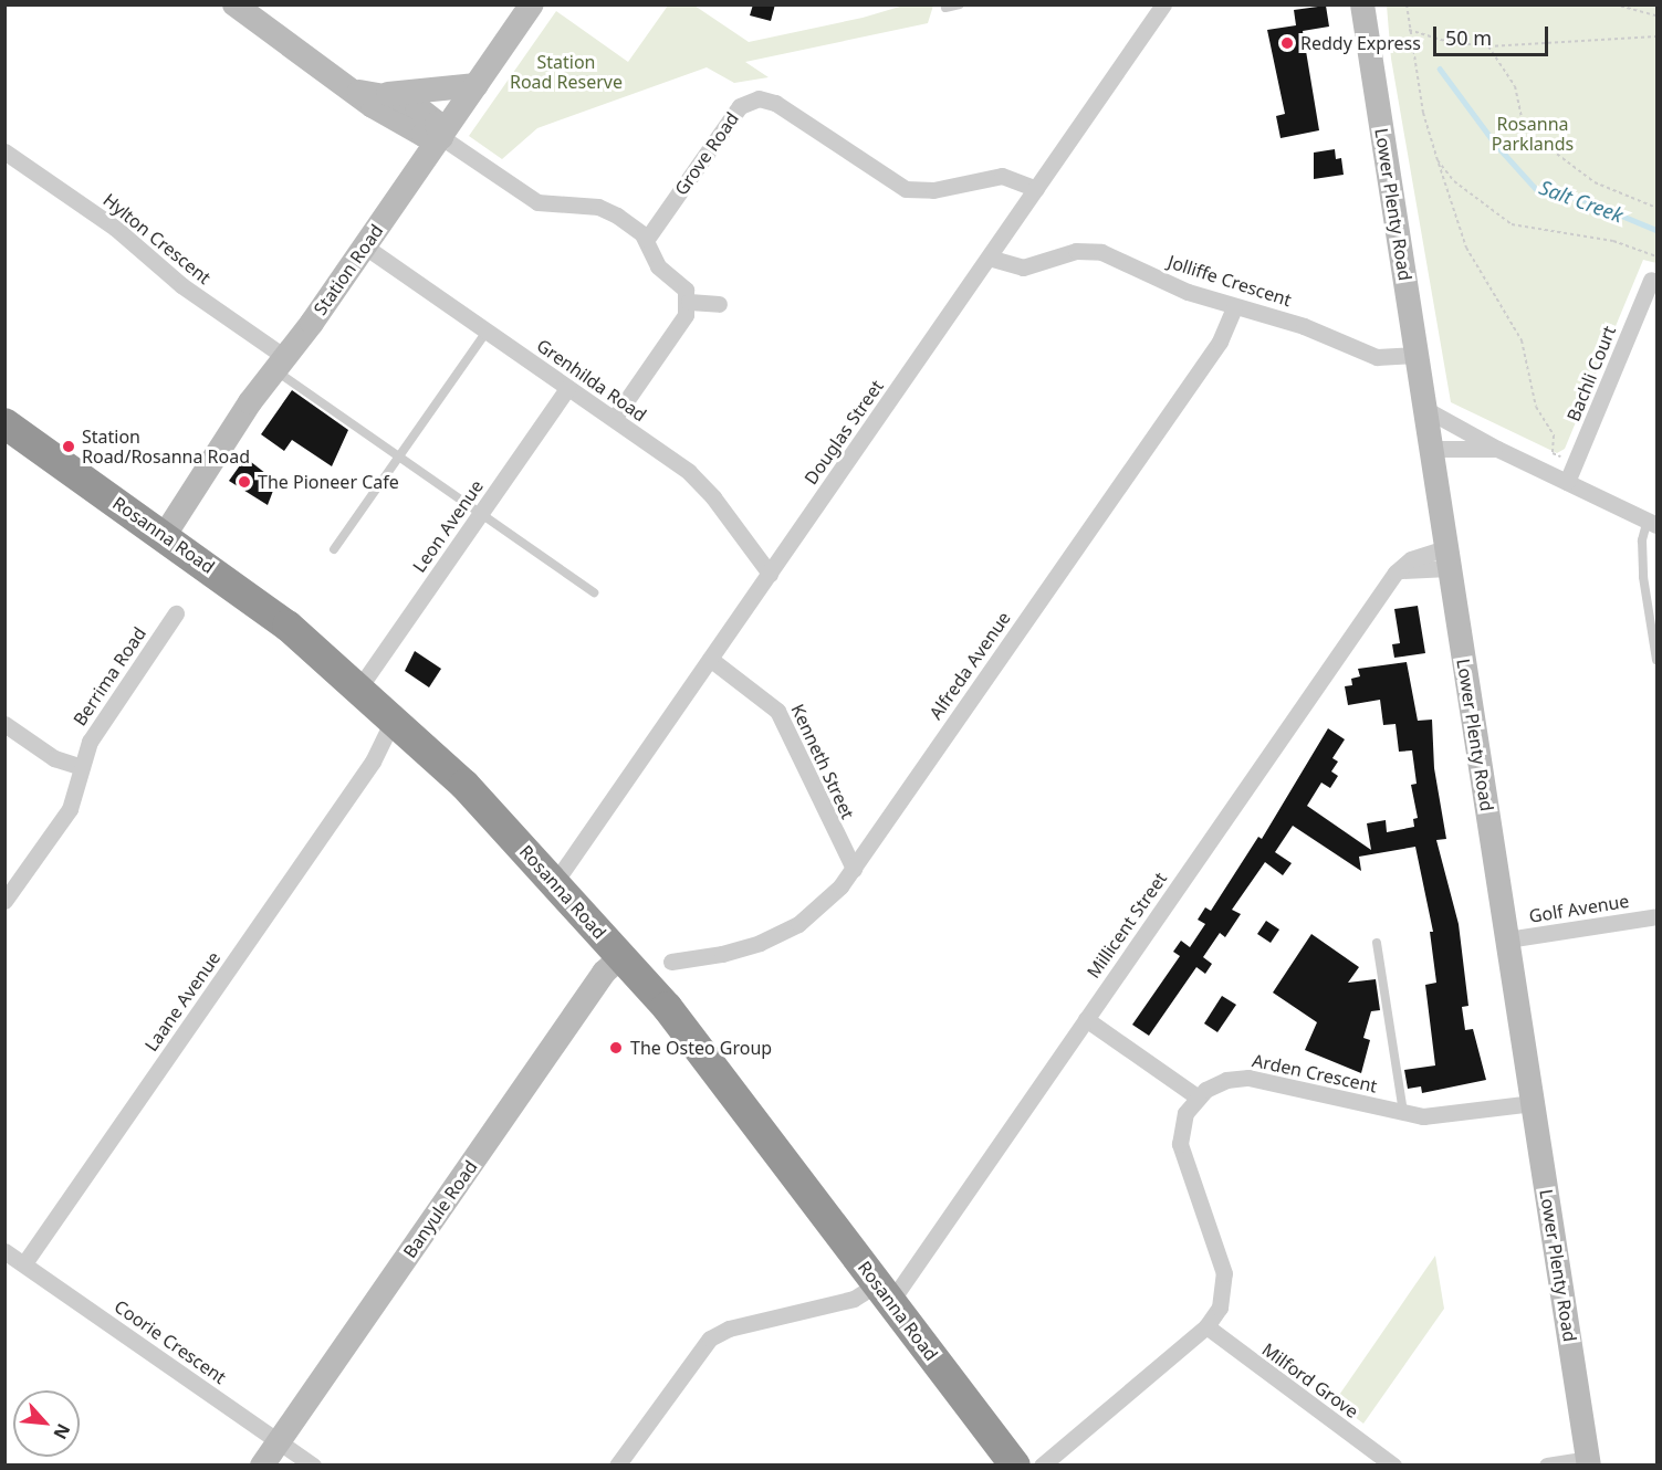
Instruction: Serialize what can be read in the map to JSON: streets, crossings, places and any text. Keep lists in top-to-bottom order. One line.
{"streets":{"highway":["Rosanna Road"],"street":["Grove Road","Lower Plenty Road","Hylton Crescent","Station Road","Jolliffe Crescent","Bachli Court","Grenhilda Road","Douglas Street","Leon Avenue","Alfreda Avenue","Berrima Road","Kenneth Street","Golf Avenue","Millicent Street","Laane Avenue","Arden Crescent","Banyule Road","Coorie Crescent","Milford Grove"]},"crossings":[["Grove Road","Douglas Street"],["Lower Plenty Road","Jolliffe Crescent"],["Lower Plenty Road","Golf Avenue"],["Lower Plenty Road","Millicent Street"],["Lower Plenty Road","Arden Crescent"],["Hylton Crescent","Station Road"],["Station Road","Grenhilda Road"],["Station Road","Rosanna Road"],["Jolliffe Crescent","Douglas Street"],["Jolliffe Crescent","Alfreda Avenue"],["Grenhilda Road","Douglas Street"],["Grenhilda Road","Leon Avenue"],["Douglas Street","Rosanna Road"],["Douglas Street","Kenneth Street"],["Leon Avenue","Rosanna Road"],["Rosanna Road","Millicent Street"],["Rosanna Road","Laane Avenue"],["Rosanna Road","Banyule Road"],["Alfreda Avenue","Kenneth Street"],["Laane Avenue","Coorie Crescent"],["Banyule Road","Coorie Crescent"]],"water":["Salt Creek"],"parks":["Station Road Reserve","Rosanna Parklands"],"places":["Reddy Express","Station Road/Rosanna Road","The Pioneer Cafe","The Osteo Group"],"scale_bar":"50 m","north":"bottom right"}
